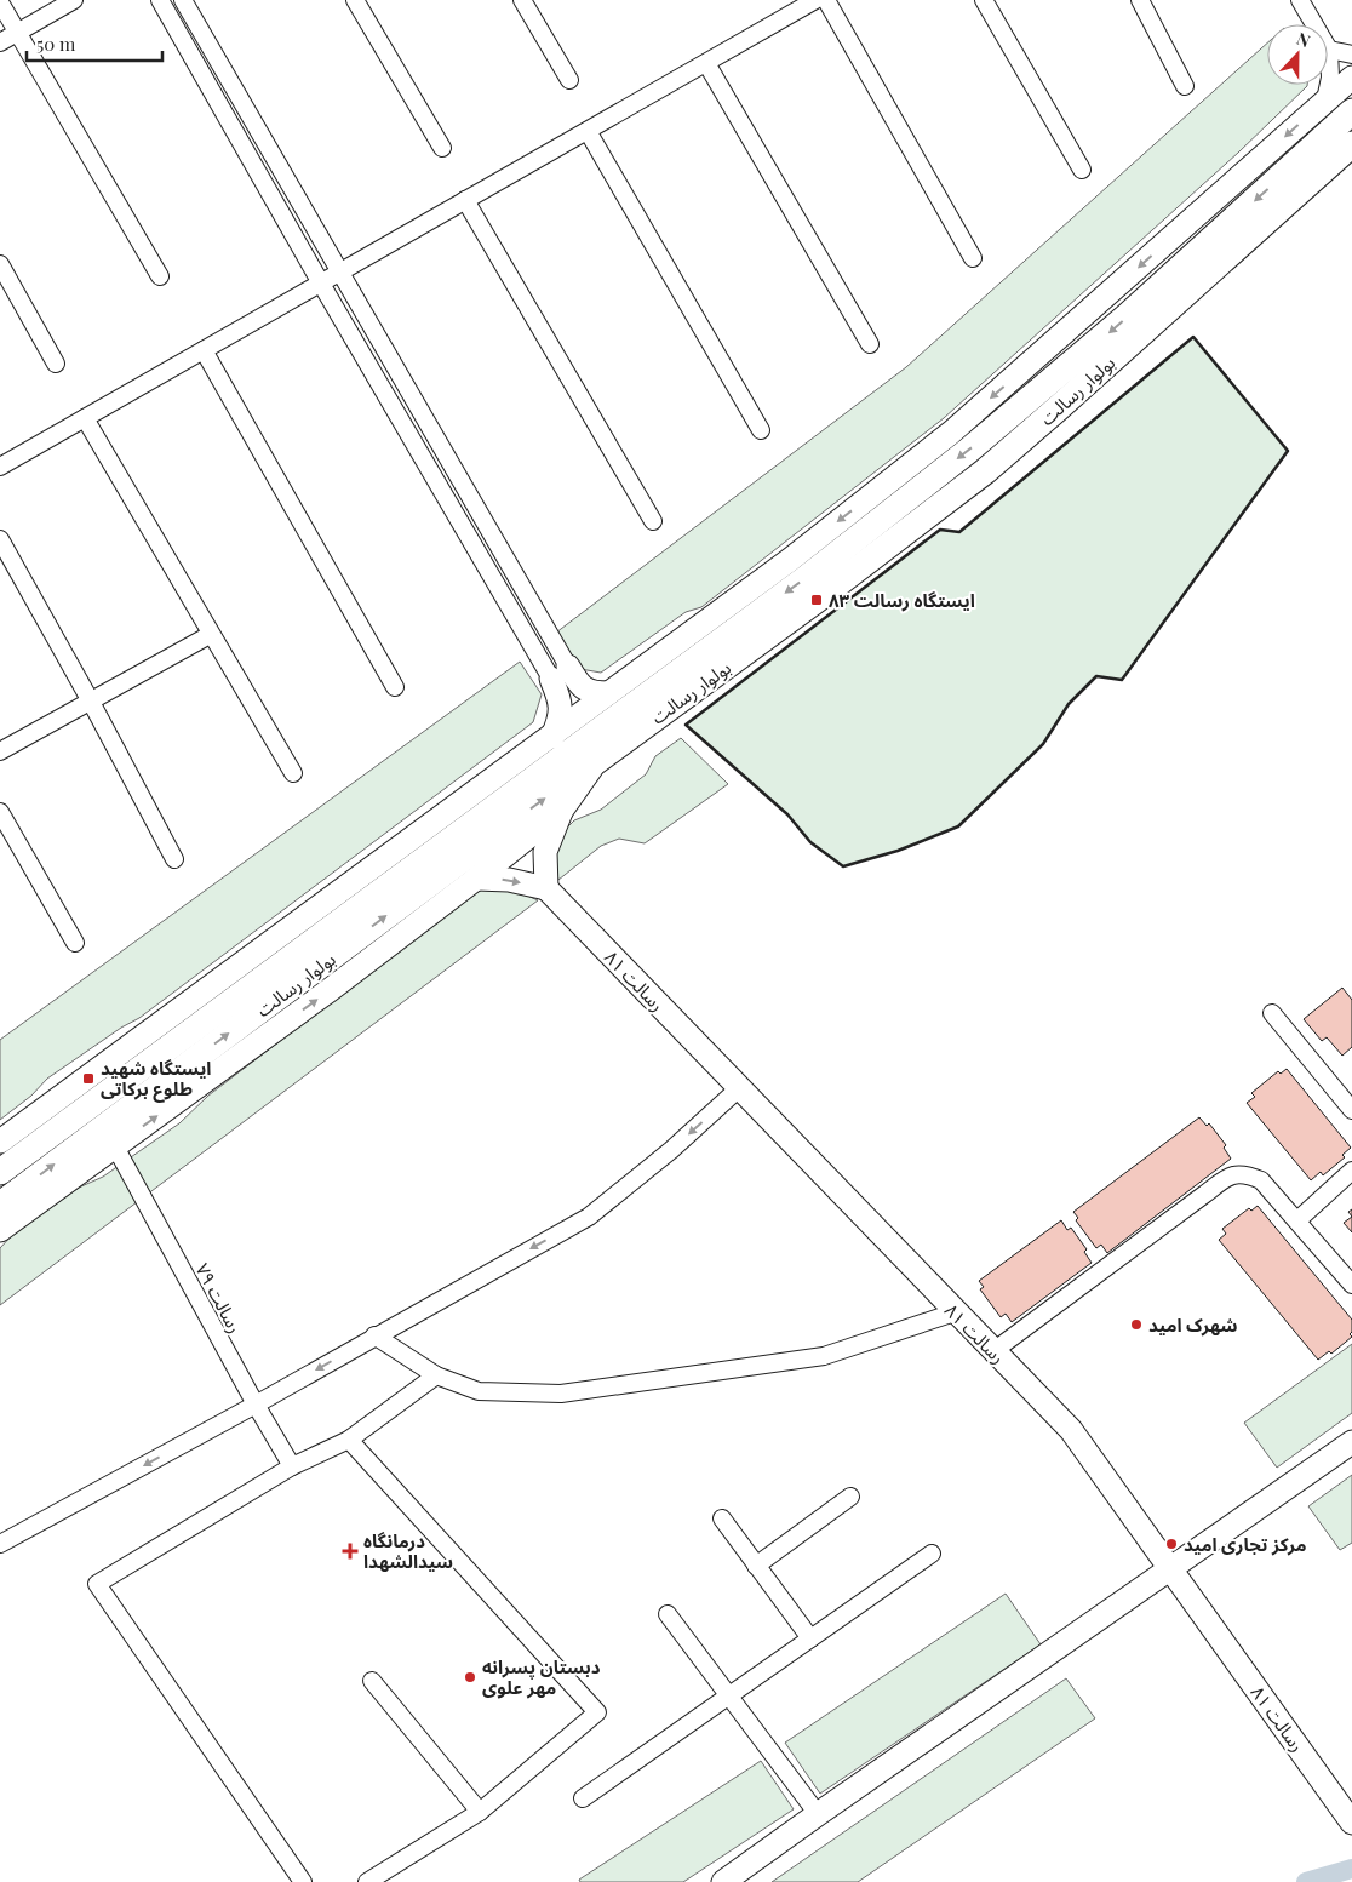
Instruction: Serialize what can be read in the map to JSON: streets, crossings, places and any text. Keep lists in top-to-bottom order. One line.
{"streets":{"main road":["بولوار رسالت"],"street":["رسالت ۸۱","رسالت ۷۹"]},"places":{"transit":["ایستگاه رسالت ۸۳","ایستگاه شهید طلوع برکاتی"],"other":["شهرک امید","مرکز تجاری امید","دبستان پسرانه مهر علوی"],"health":["درمانگاه سیدالشهدا"]},"scale_bar":"50 m","north":"top"}
